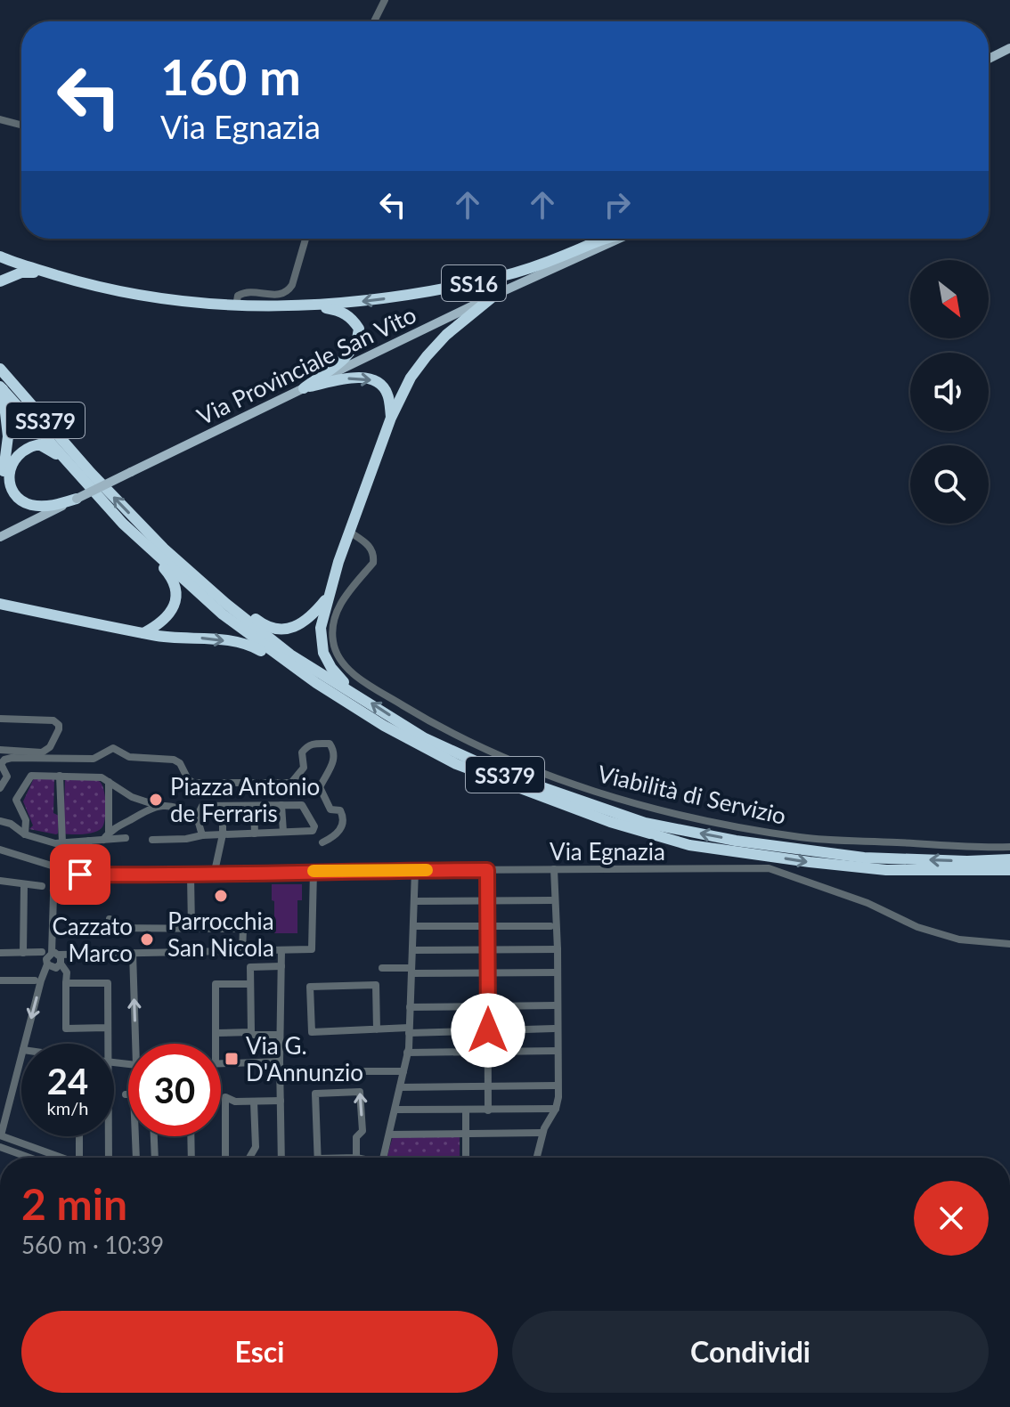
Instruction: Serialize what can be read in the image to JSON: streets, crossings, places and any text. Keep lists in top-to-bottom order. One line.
{"streets":{"highway":["SS16","SS379"],"main road":["Via Provinciale San Vito"],"street":["Viabilità di Servizio","Via Egnazia"]},"places":{"other":["Piazza Antonio de Ferraris","Parrocchia San Nicola","Cazzato Marco"],"transit":["Via G. D'Annunzio"]},"north":"bottom right","page":{"turn":["160 m","Via Egnazia"],"speed":"24 km/h","limit":"30","heading":["2 min","560 m · 10:39"],"buttons":["Esci","Condividi"]}}
